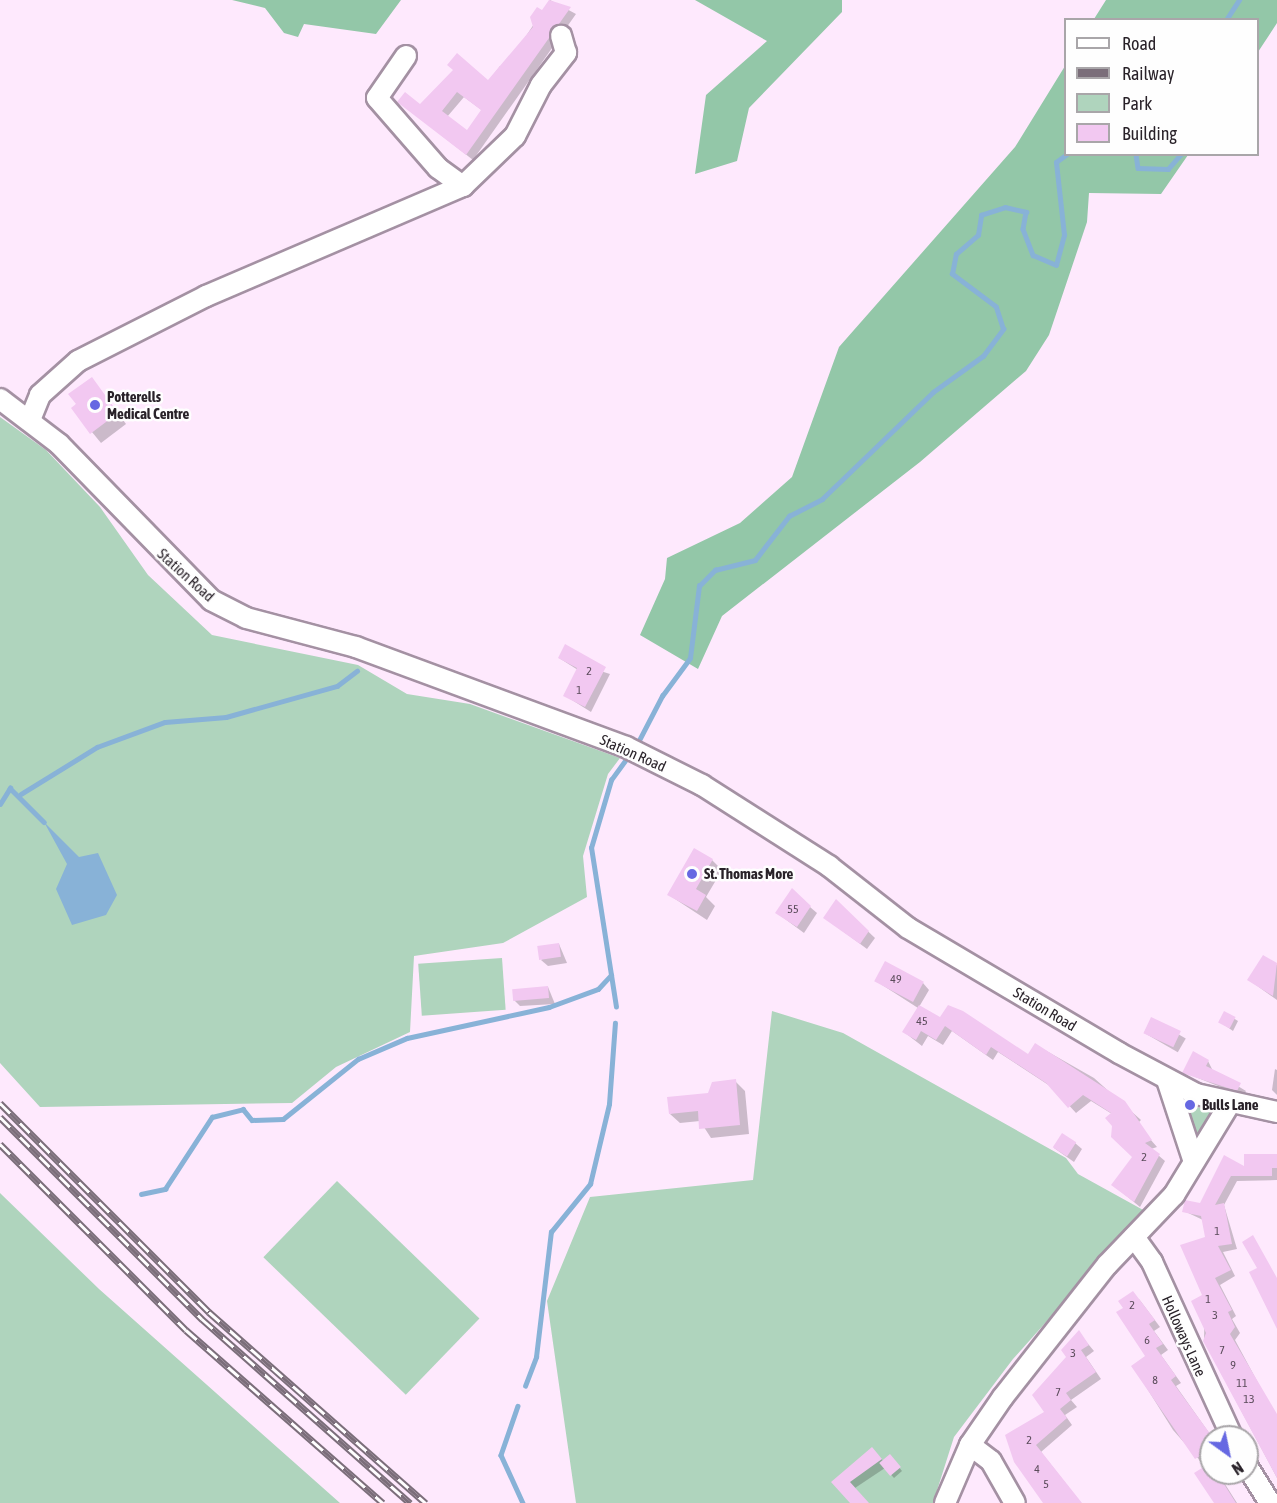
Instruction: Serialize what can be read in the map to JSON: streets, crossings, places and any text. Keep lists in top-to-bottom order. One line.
{"streets":{"street":["Station Road","Holloways Lane"]},"places":["Potterells Medical Centre","St. Thomas More","Bulls Lane"],"house_numbers":["2","1","55","49","45","2","1","1","2","3","6","7","3","9","8","11","7","13","2","4","5"],"legend":["Road","Railway","Park","Building"],"north":"bottom right"}
